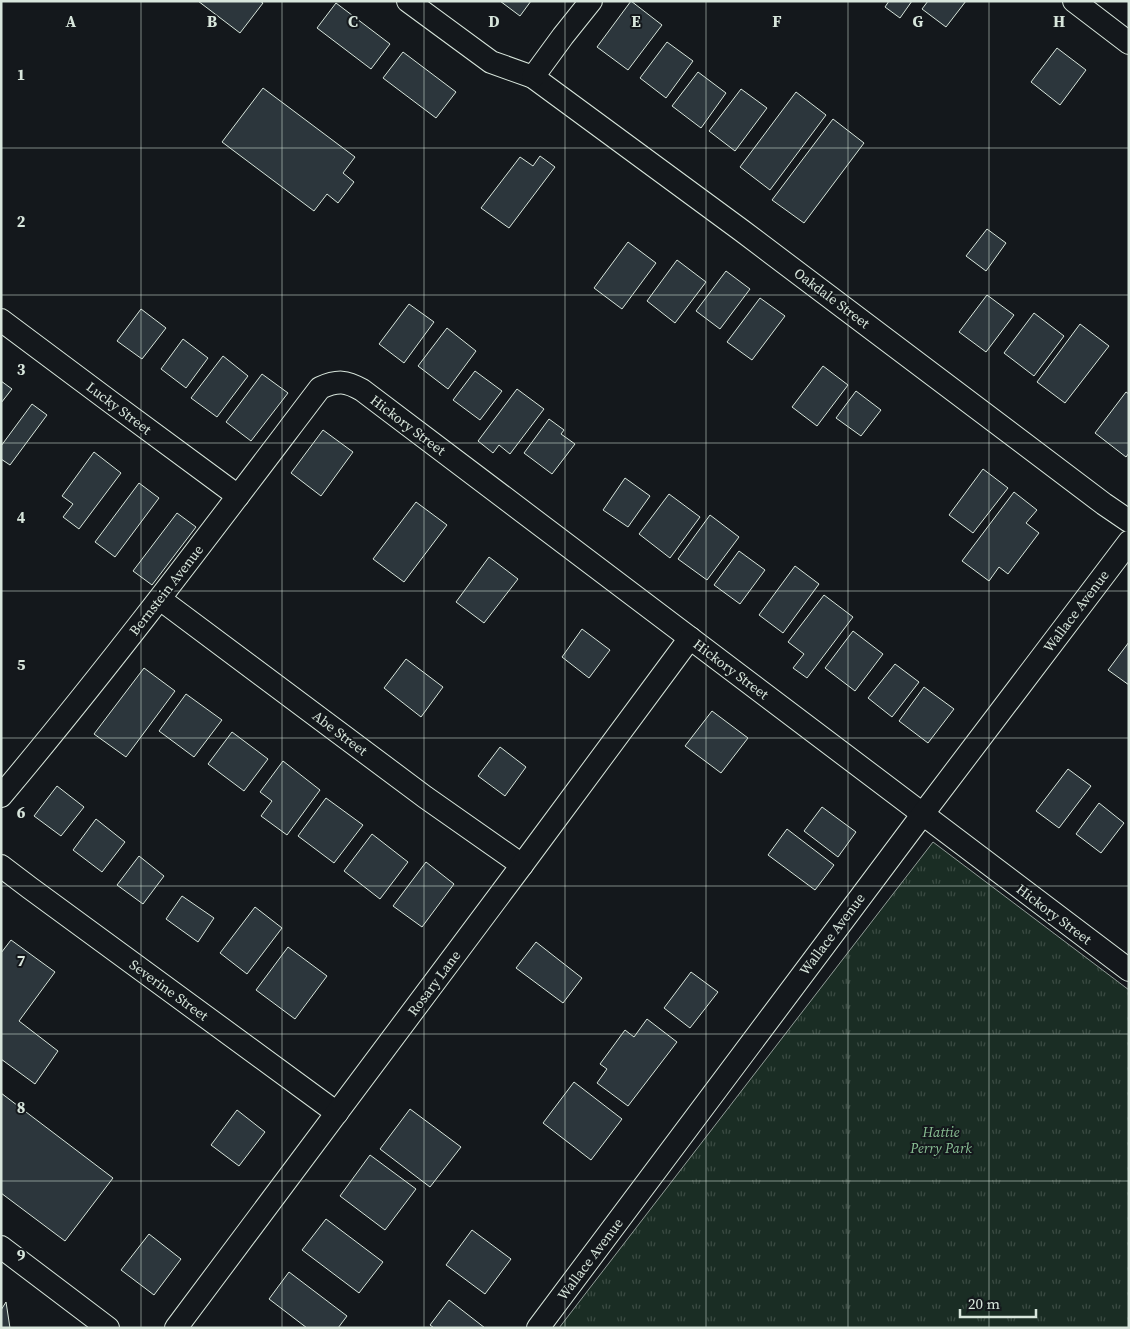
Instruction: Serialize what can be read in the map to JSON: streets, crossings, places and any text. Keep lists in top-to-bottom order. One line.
{"streets":{"street":["Oakdale Street","Lucky Street","Hickory Street","Bernstein Avenue","Wallace Avenue","Abe Street","Rosary Lane","Severine Street"]},"crossings":[["Lucky Street","Bernstein Avenue"],["Hickory Street","Bernstein Avenue"],["Hickory Street","Wallace Avenue"],["Hickory Street","Rosary Lane"],["Bernstein Avenue","Abe Street"],["Abe Street","Rosary Lane"],["Rosary Lane","Severine Street"]],"parks":["Hattie Perry Park"],"scale_bar":"20 m","grid":{"columns":["A","B","C","D","E","F","G","H"],"rows":["1","2","3","4","5","6","7","8","9"]}}
